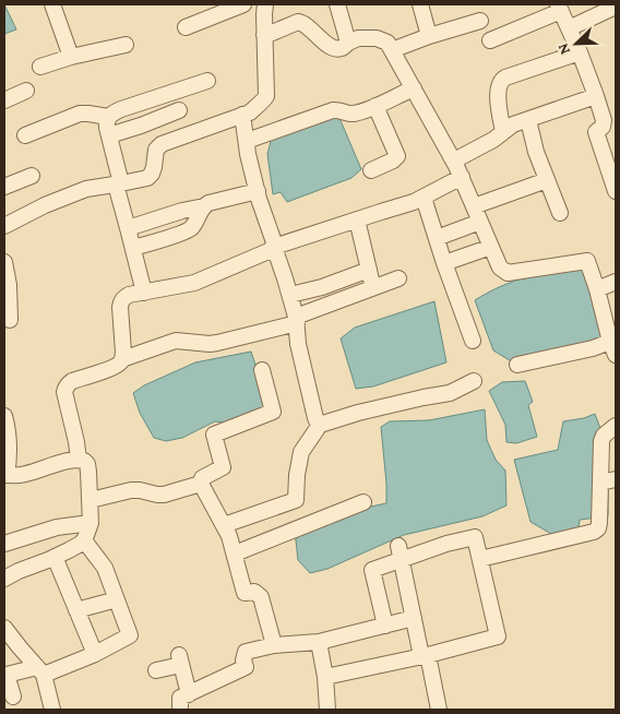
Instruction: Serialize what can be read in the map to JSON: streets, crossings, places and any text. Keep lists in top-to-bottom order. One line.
{"north":"bottom left"}
